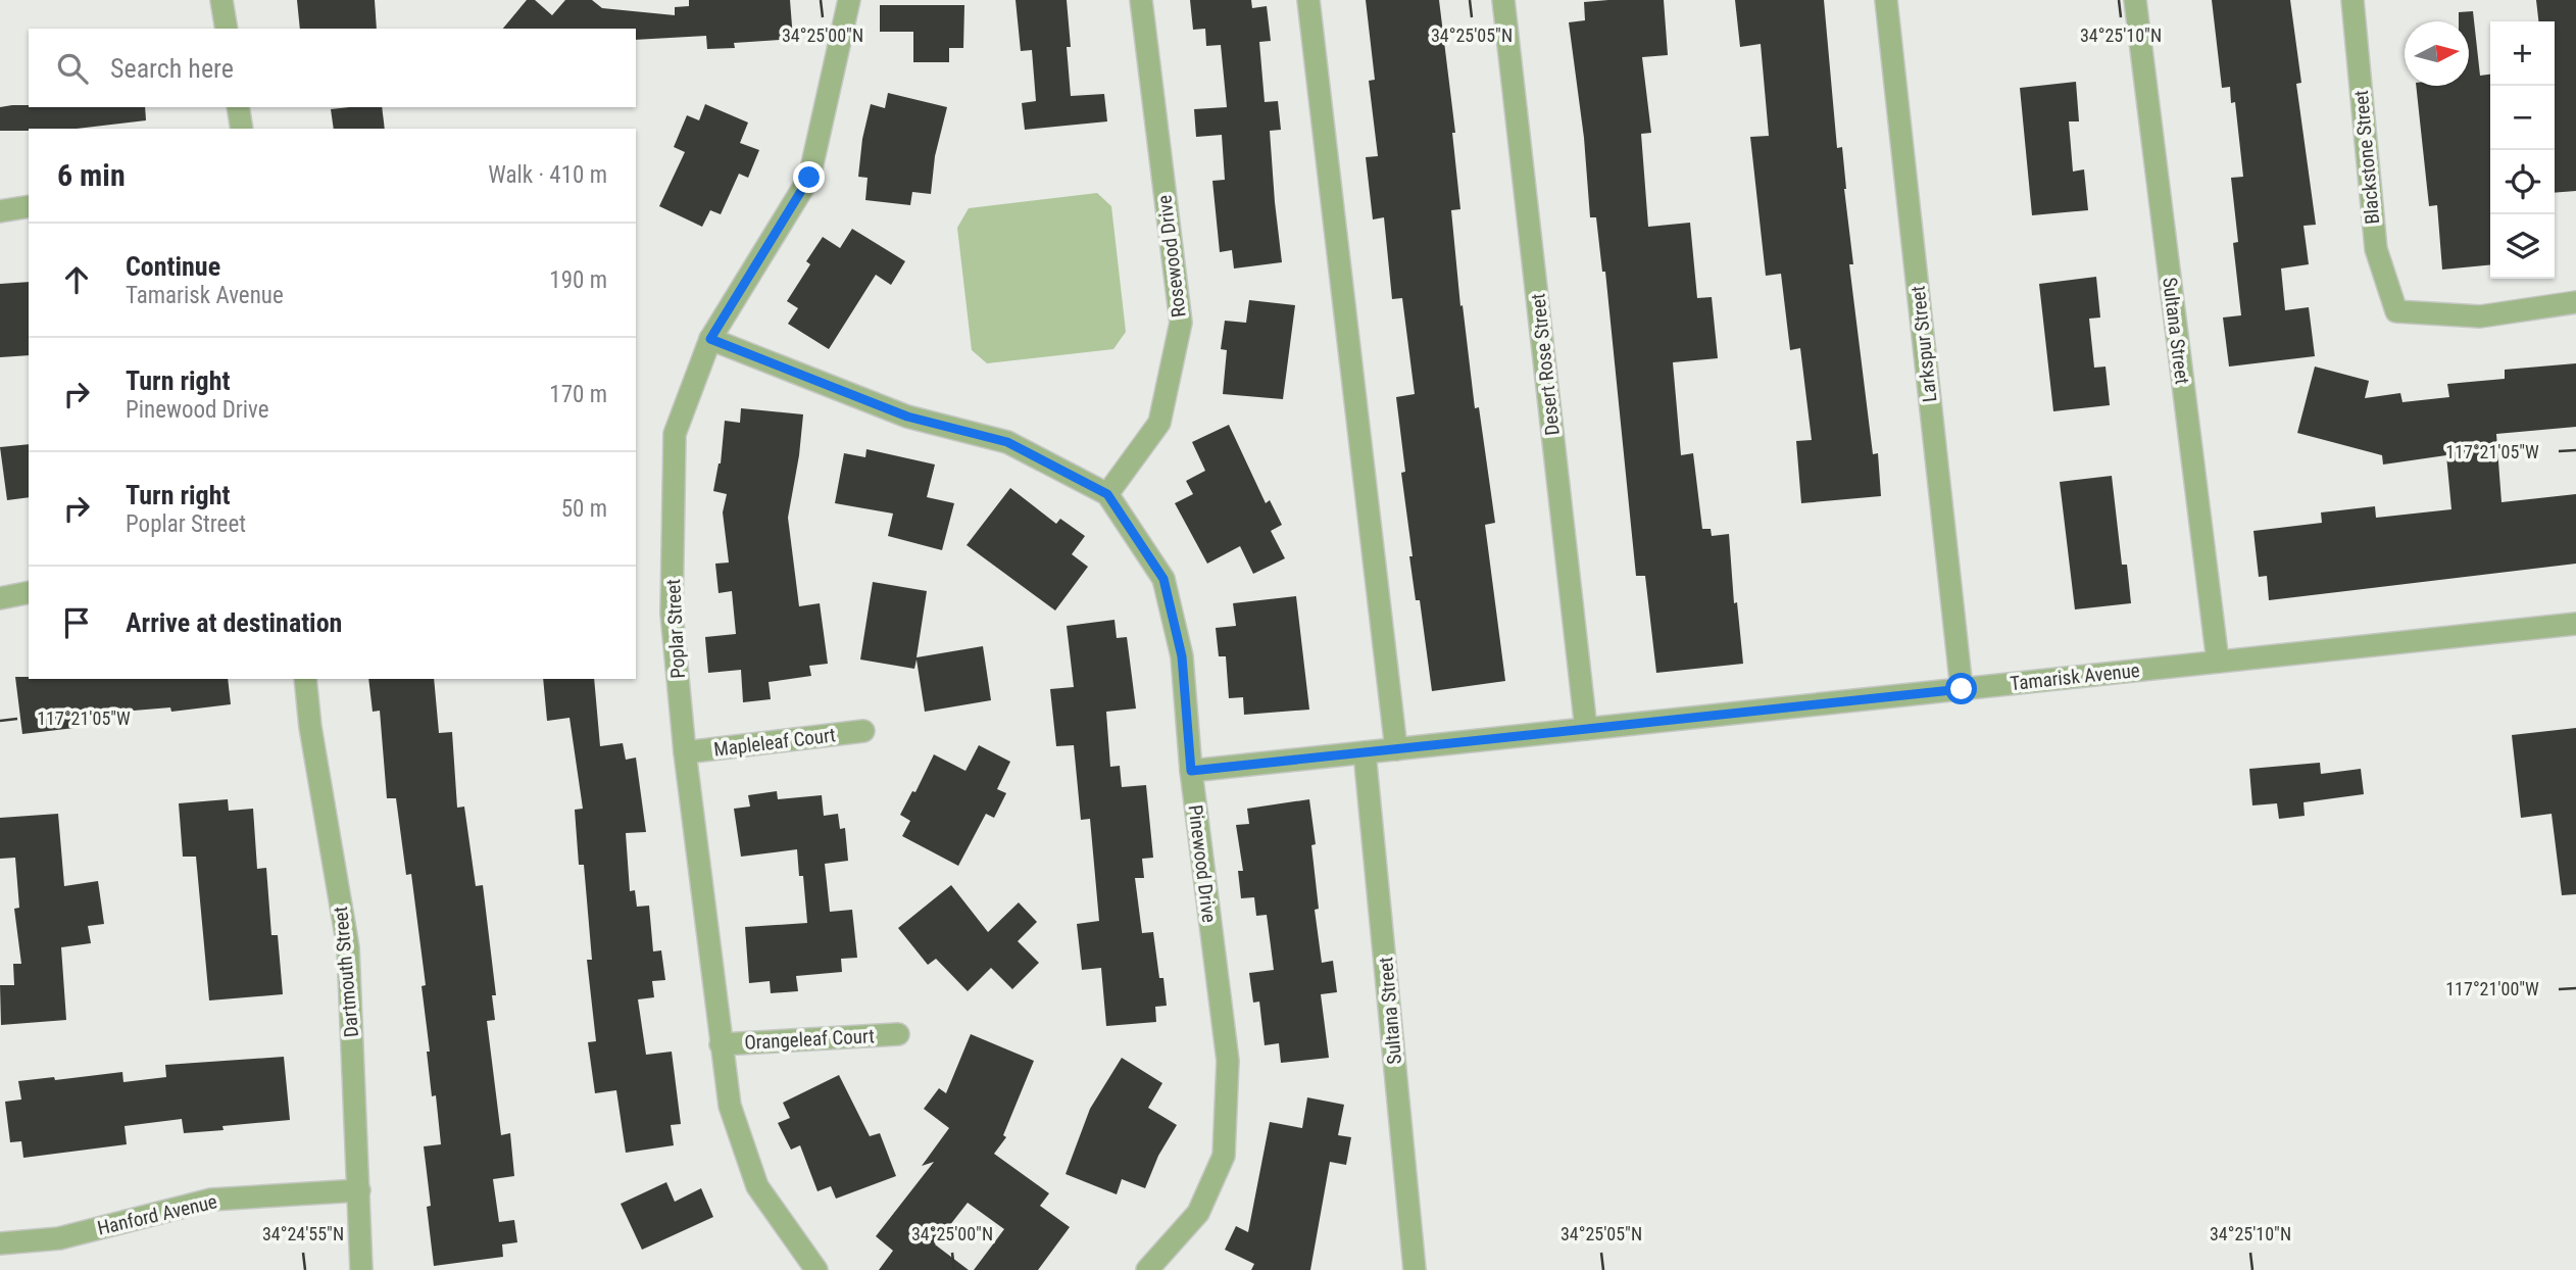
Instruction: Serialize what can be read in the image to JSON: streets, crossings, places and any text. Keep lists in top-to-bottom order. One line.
{"streets":{"street":["Blackstone Street","Rosewood Drive","Sultana Street","Larkspur Street","Desert Rose Street","Poplar Street","Tamarisk Avenue","Mapleleaf Court","Pinewood Drive","Dartmouth Street","Orangeleaf Court","Hanford Avenue"]},"crossings":[["Rosewood Drive","Pinewood Drive"],["Sultana Street","Tamarisk Avenue"],["Larkspur Street","Tamarisk Avenue"],["Desert Rose Street","Tamarisk Avenue"],["Poplar Street","Mapleleaf Court"],["Poplar Street","Pinewood Drive"],["Poplar Street","Orangeleaf Court"],["Tamarisk Avenue","Pinewood Drive"],["Dartmouth Street","Hanford Avenue"]],"north":"right","page":{"map_buttons":["+","−"],"search":"Search here","heading":["6 min","Walk · 410 m"],"list":[["Continue","Tamarisk Avenue","190 m"],["Turn right","Pinewood Drive","170 m"],["Turn right","Poplar Street","50 m"],"Arrive at destination"]},"coordinates":["34°25'00\"N","34°25'05\"N","34°25'10\"N","117°21'05\"W","117°21'00\"W","34°24'55\"N"]}
